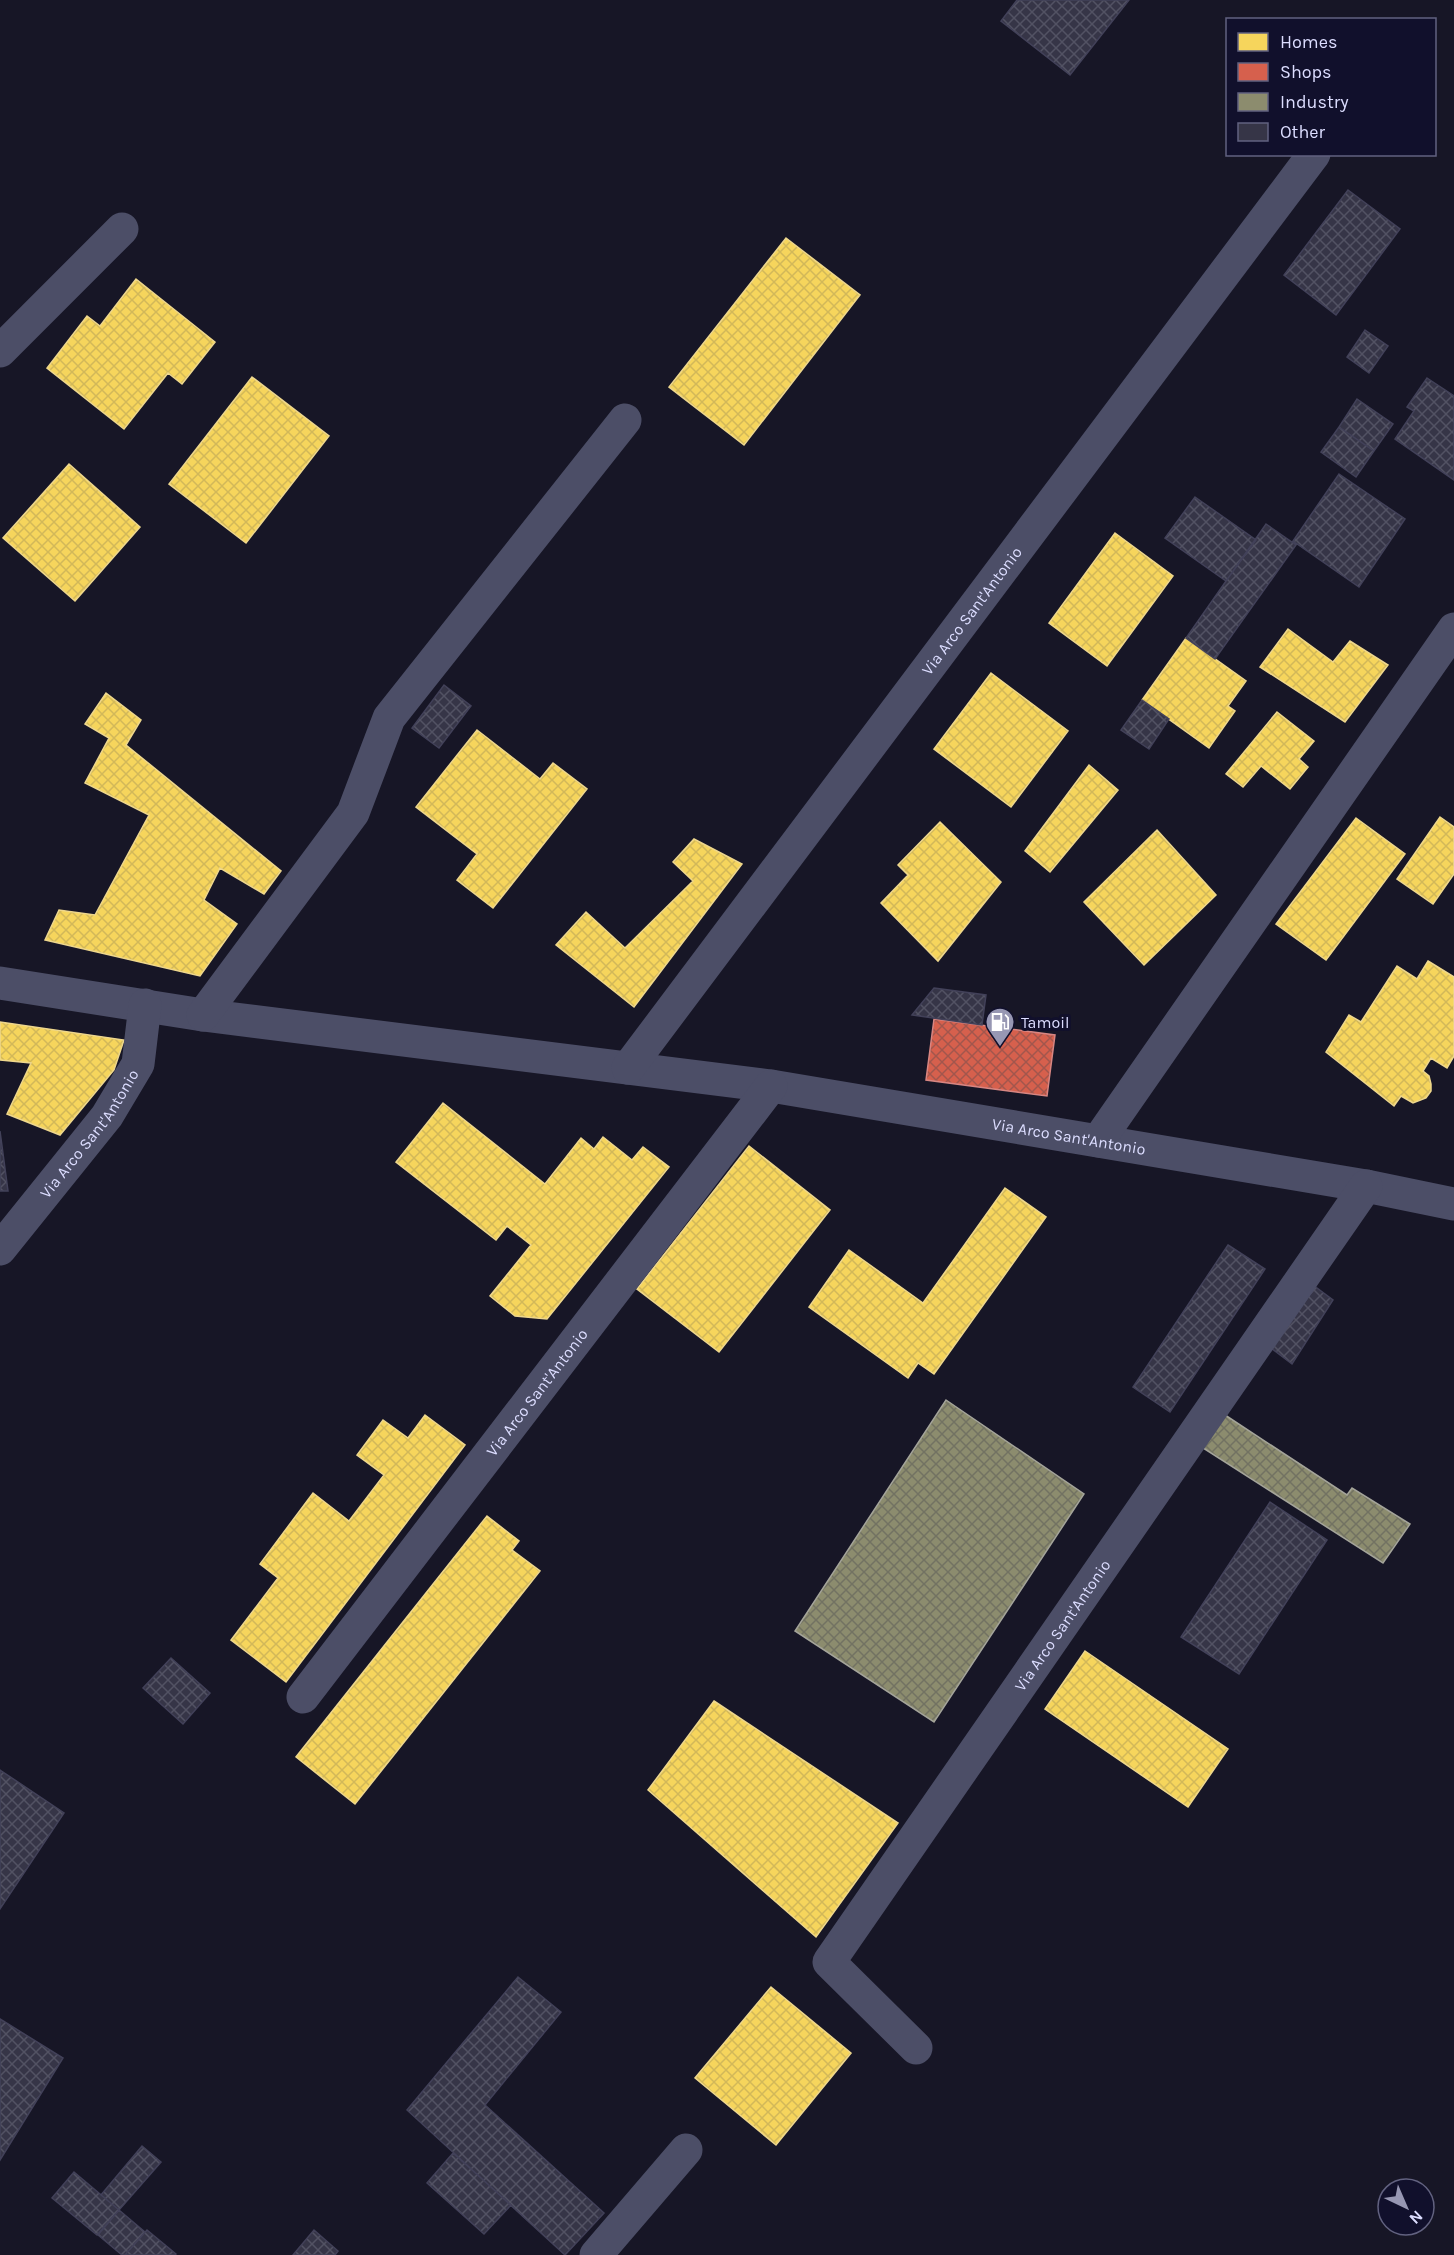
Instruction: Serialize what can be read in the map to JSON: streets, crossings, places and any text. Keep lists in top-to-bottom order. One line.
{"streets":{"street":["Via Arco Sant'Antonio"]},"places":{"fuel station":["Tamoil"]},"legend":["Homes","Shops","Industry","Other"],"north":"bottom right"}
